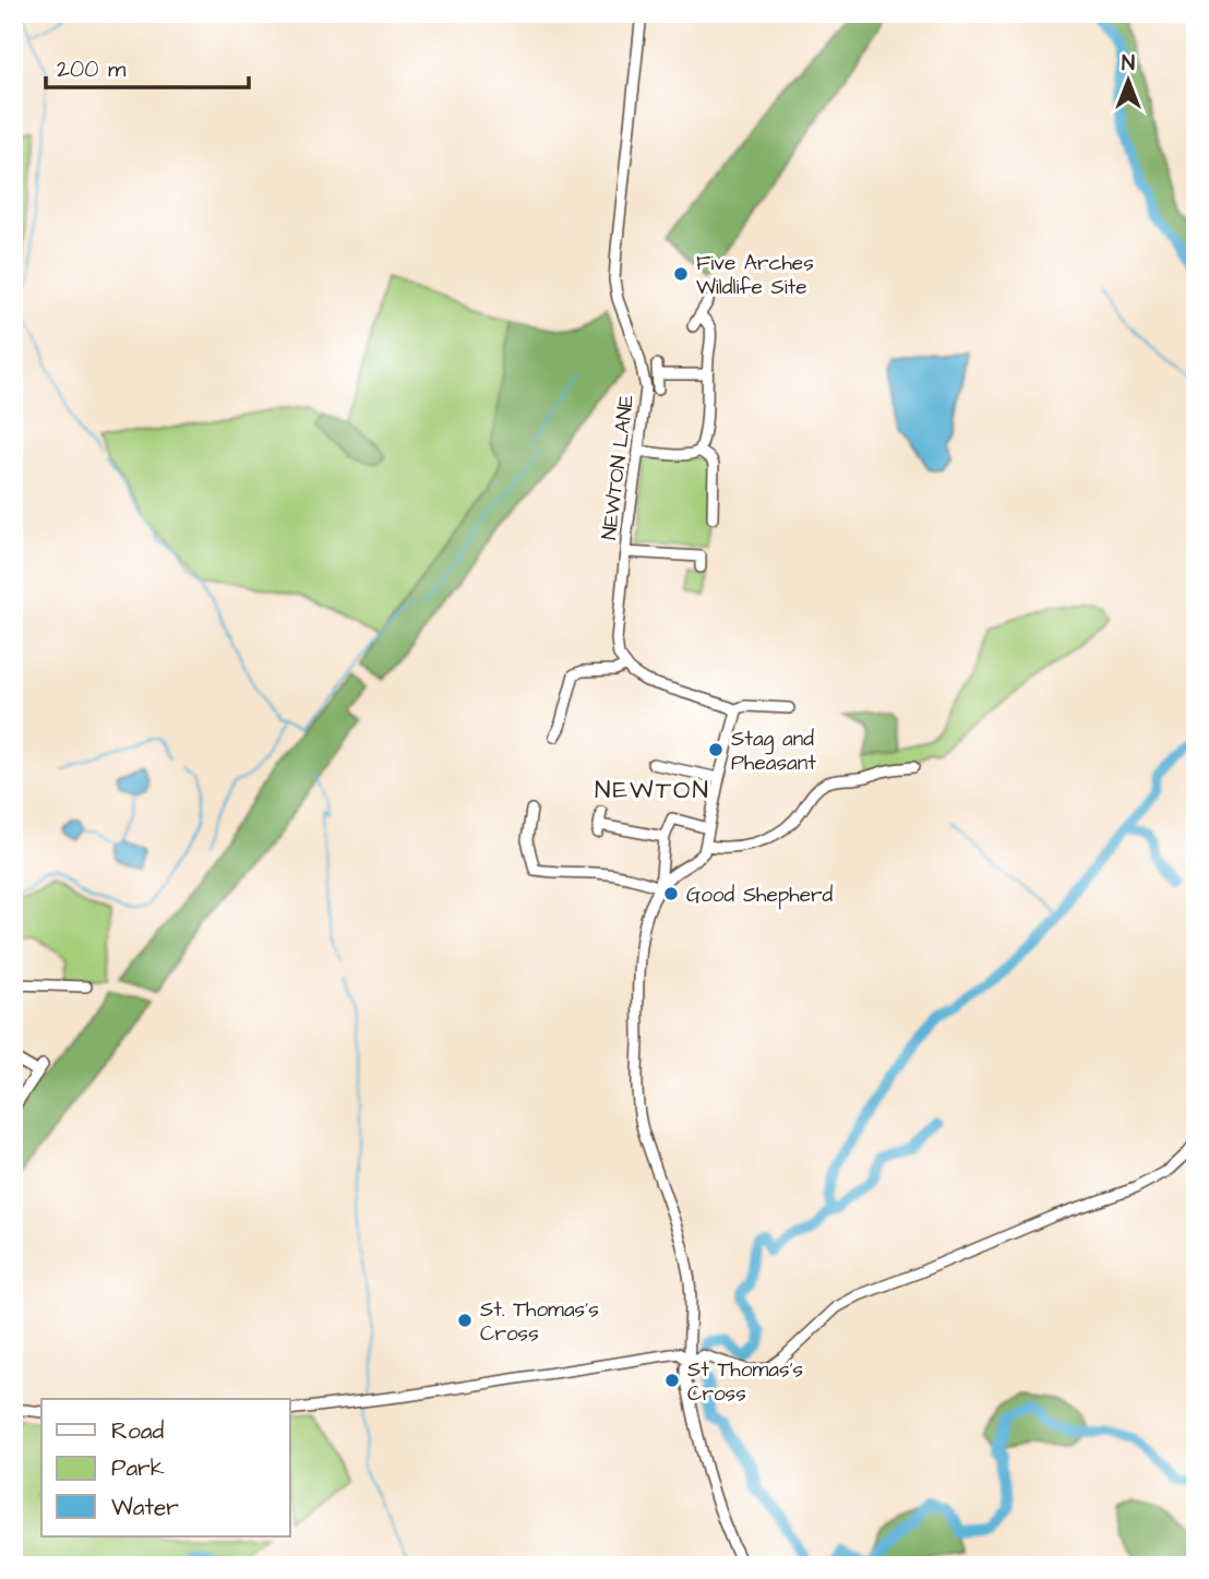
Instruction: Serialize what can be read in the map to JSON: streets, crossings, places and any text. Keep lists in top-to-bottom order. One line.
{"streets":{"street":["NEWTON LANE"]},"districts":["NEWTON"],"places":["Five Arches Wildlife Site","Stag and Pheasant","Good Shepherd","St. Thomas's Cross","St Thomas's Cross"],"legend":["Road","Park","Water"],"scale_bar":"200 m","north":"top"}
